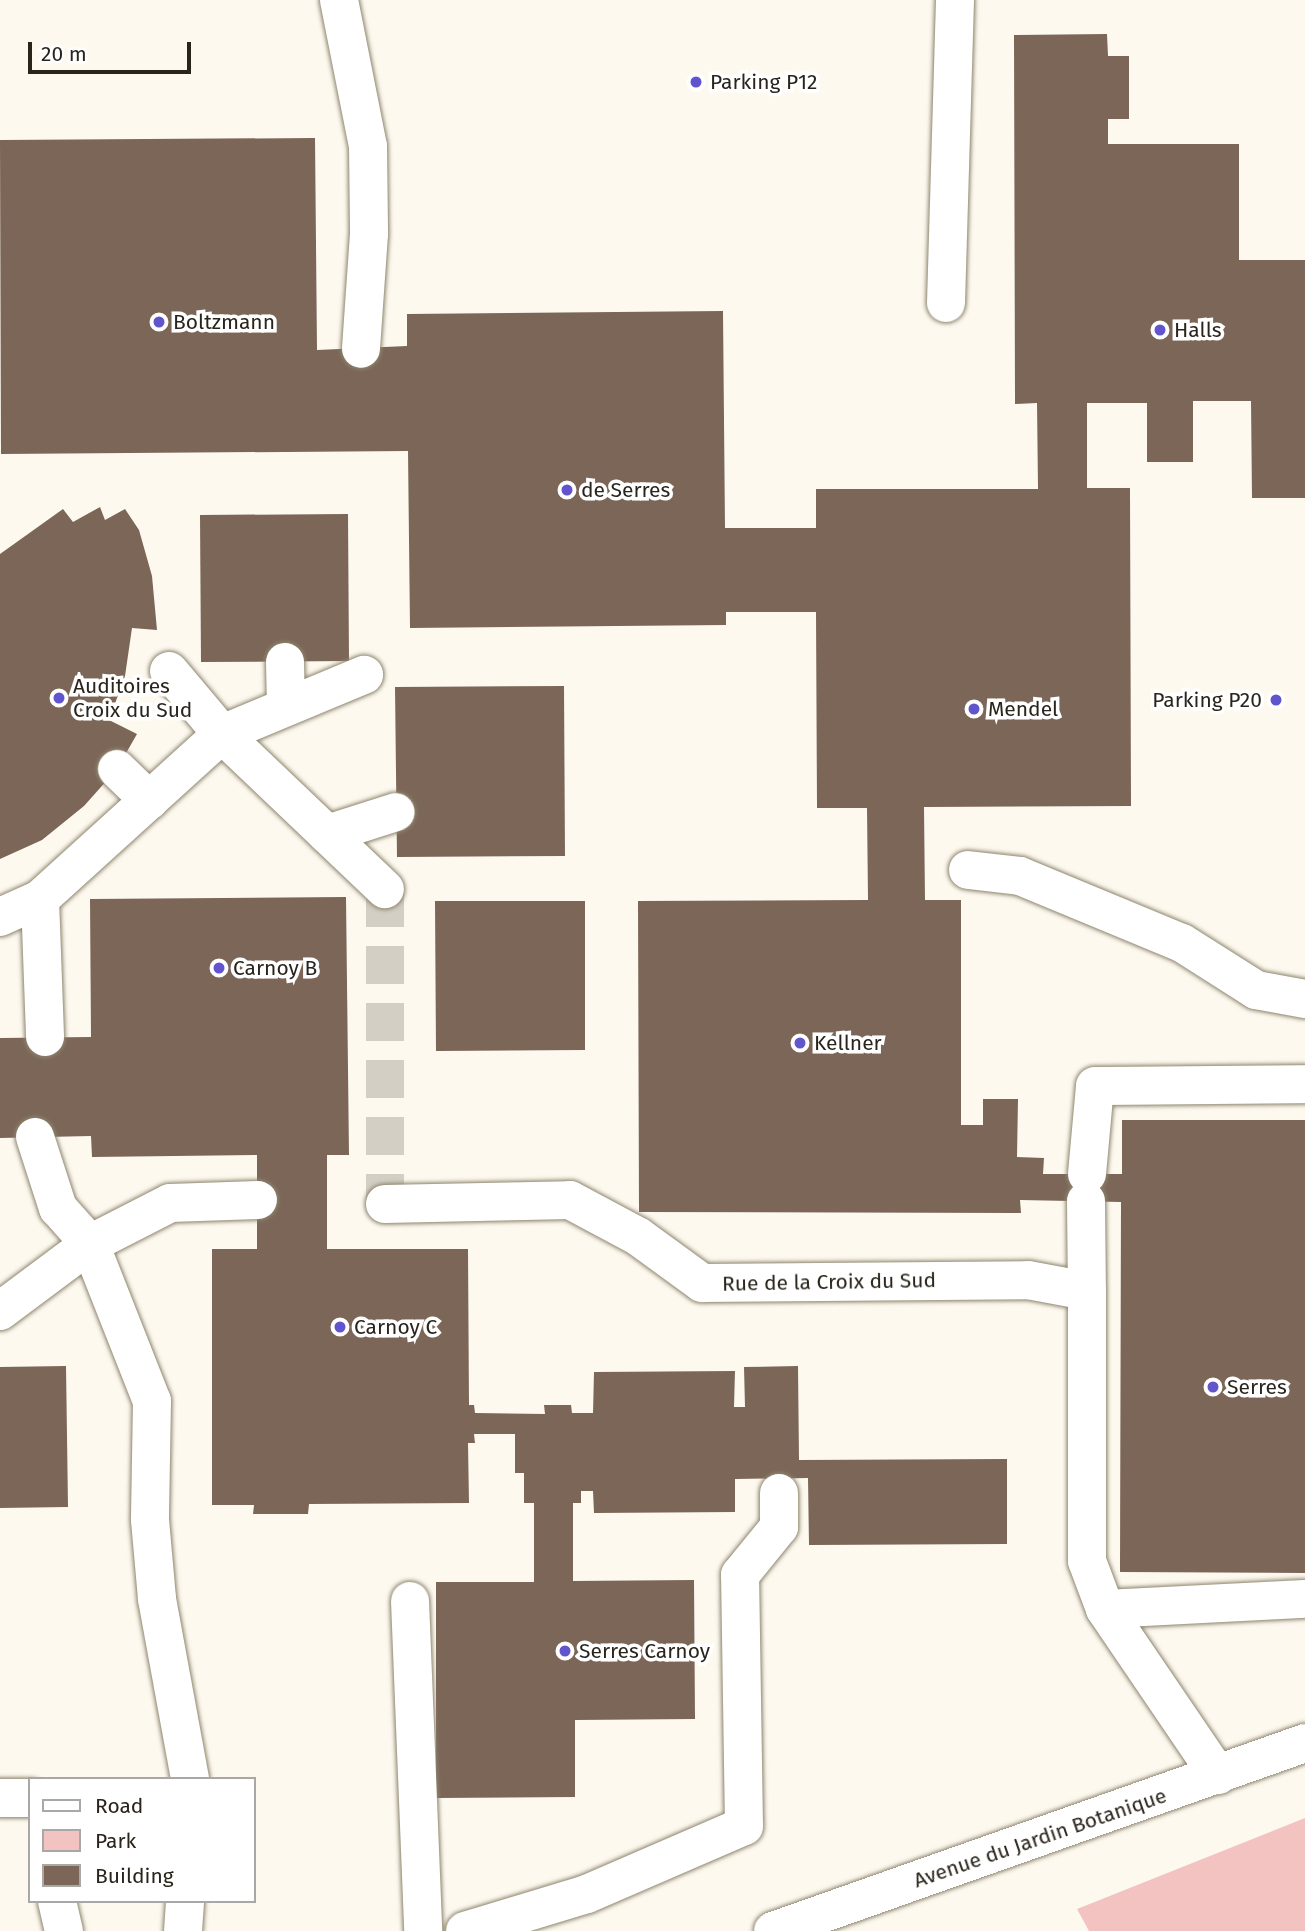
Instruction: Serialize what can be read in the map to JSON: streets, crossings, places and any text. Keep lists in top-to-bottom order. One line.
{"streets":{"street":["Rue de la Croix du Sud","Avenue du Jardin Botanique"]},"places":["Parking P12","Boltzmann","Halls","de Serres","Auditoires Croix du Sud","Parking P20","Mendel","Carnoy B","Kellner","Carnoy C","Serres","Serres Carnoy"],"legend":["Road","Park","Building"],"scale_bar":"20 m"}
